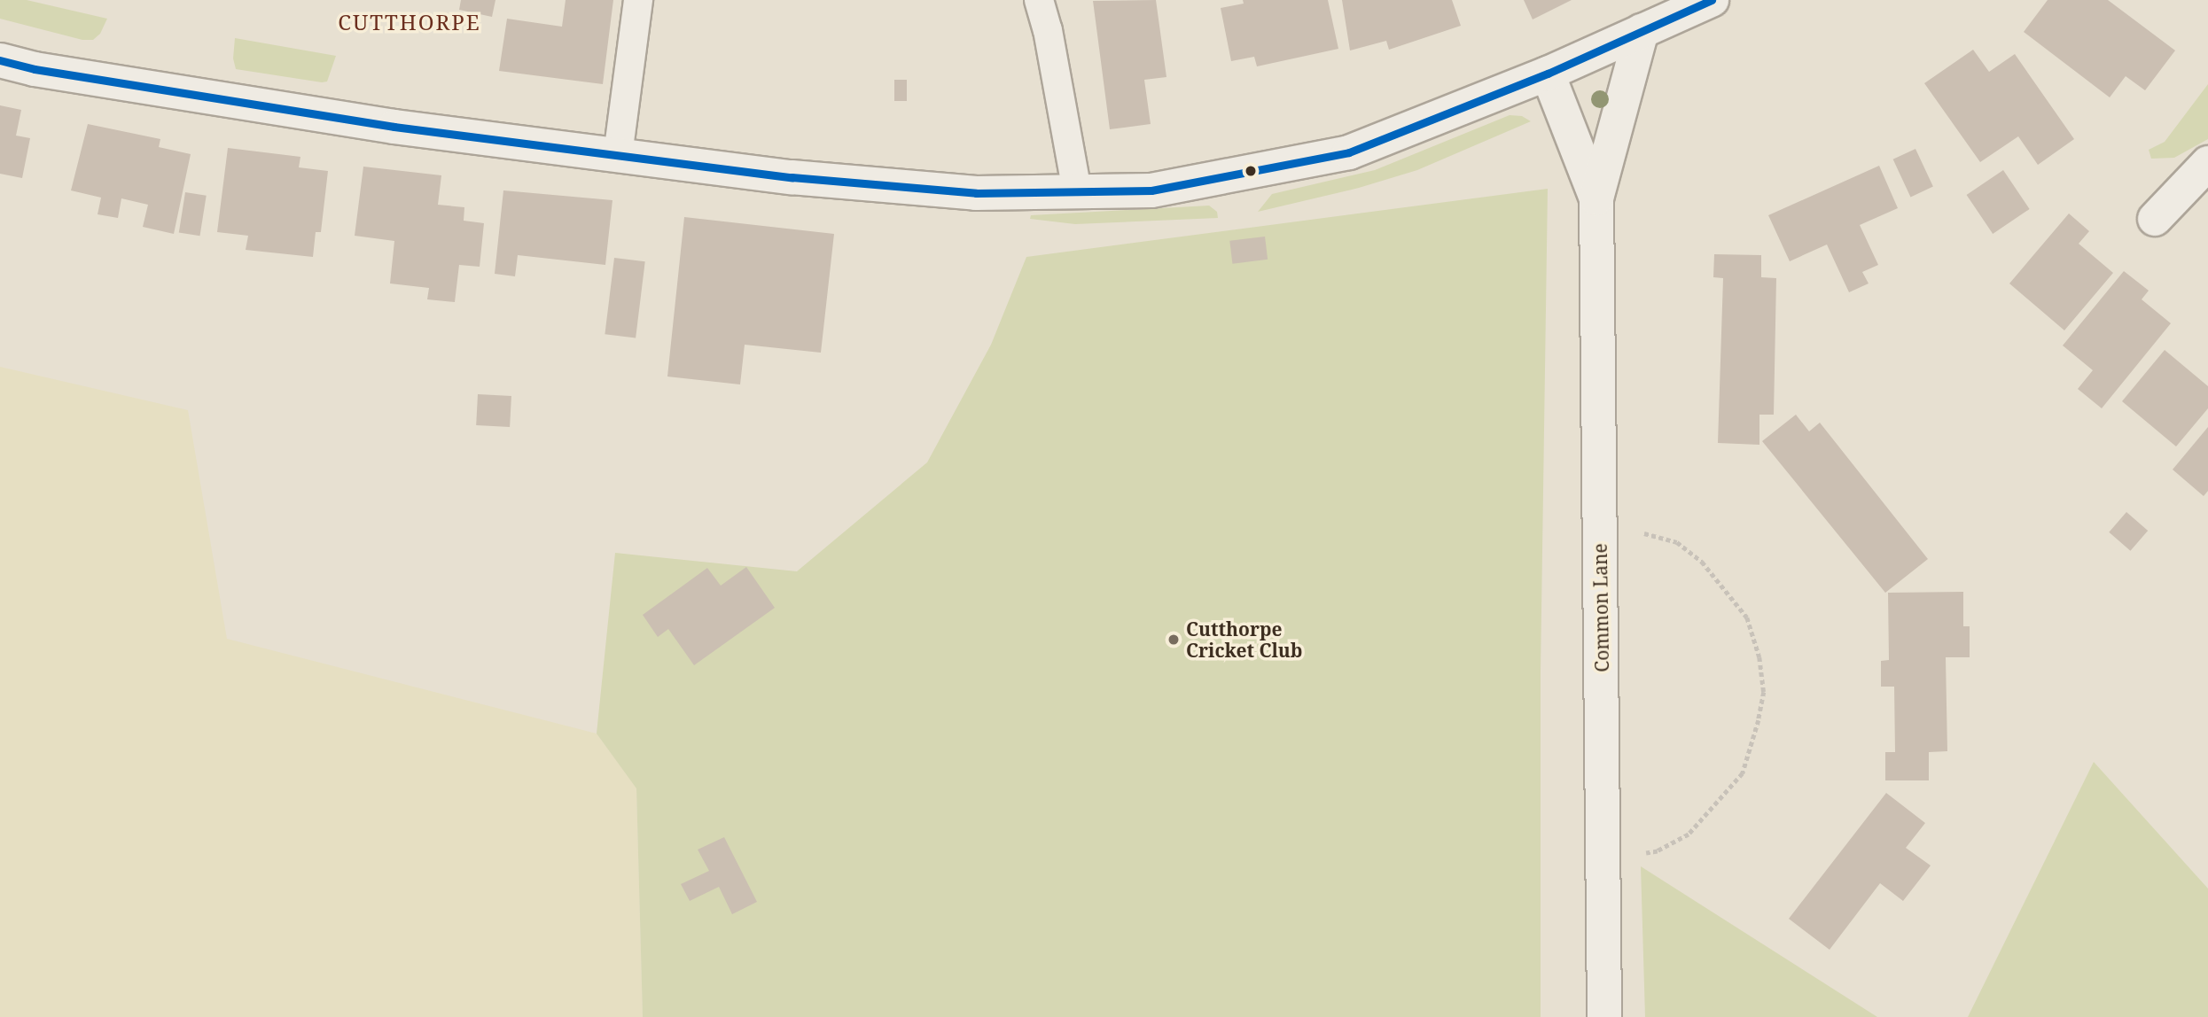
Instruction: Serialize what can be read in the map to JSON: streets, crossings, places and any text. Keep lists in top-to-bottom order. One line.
{"streets":{"main road":["Common Lane"]},"districts":["CUTTHORPE"],"places":["Cutthorpe Cricket Club"]}
